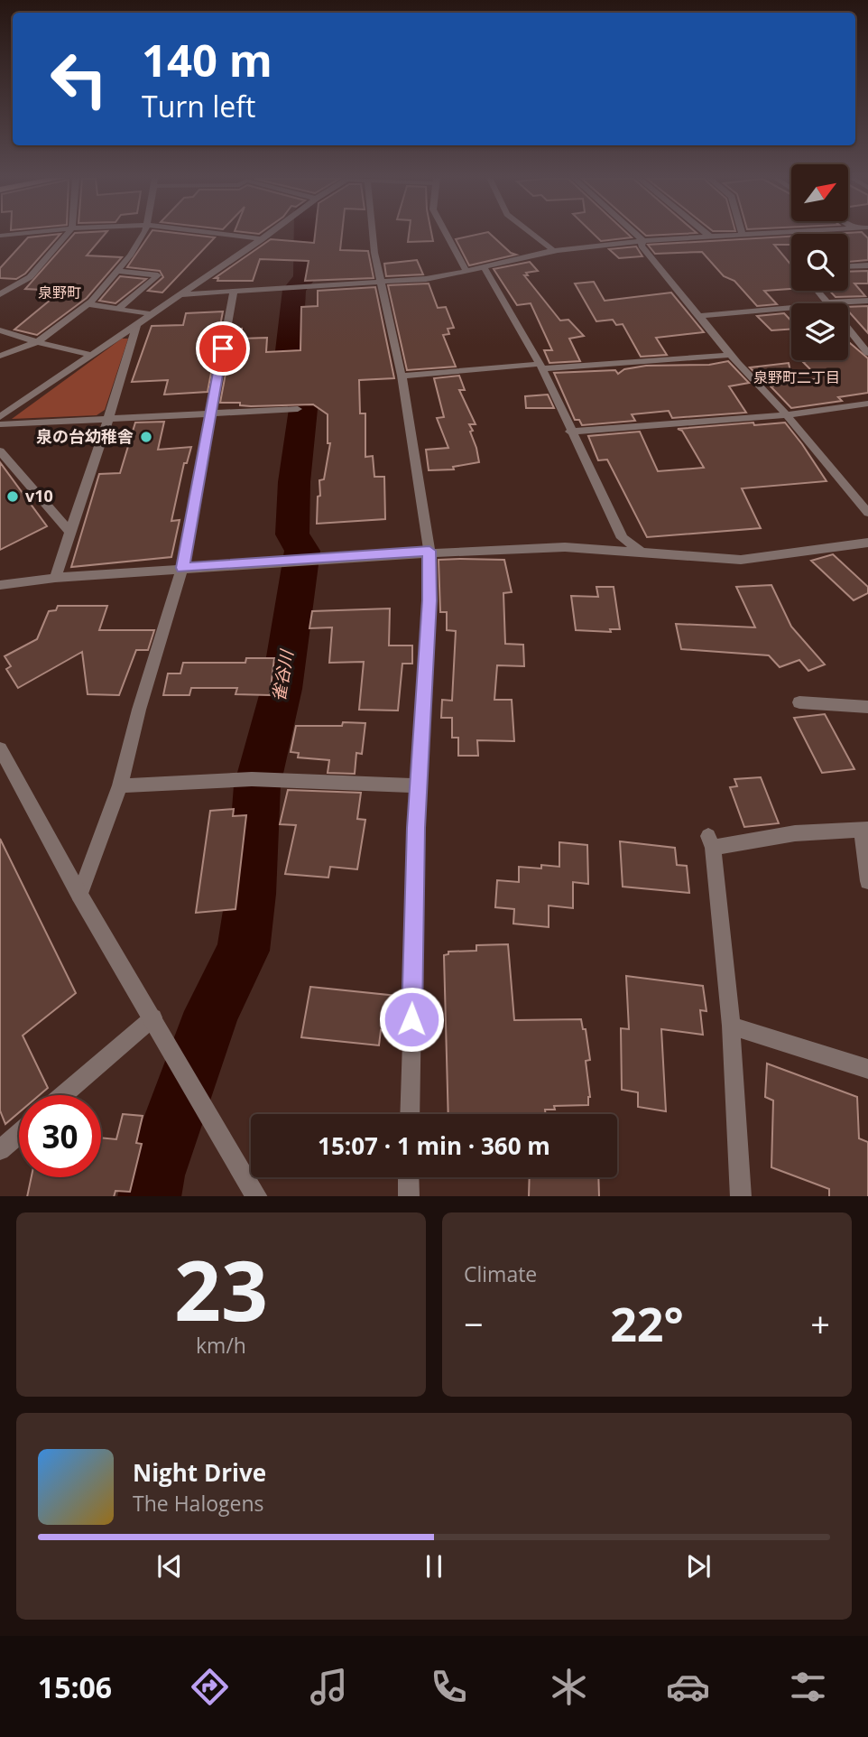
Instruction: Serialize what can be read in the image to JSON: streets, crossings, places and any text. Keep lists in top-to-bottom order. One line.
{"districts":["泉野町","泉野町二丁目"],"water":["雀谷川"],"places":["泉の台幼稚舎","v10"],"north":"top right","page":{"turn":["140 m","Turn left"],"limit":"30","trip":"15:07 · 1 min · 360 m","tile":[["23","km/h"],"Climate"],"heat":["−","22°","+"],"song":["Night Drive","The Halogens"],"tabs":"15:06"}}
